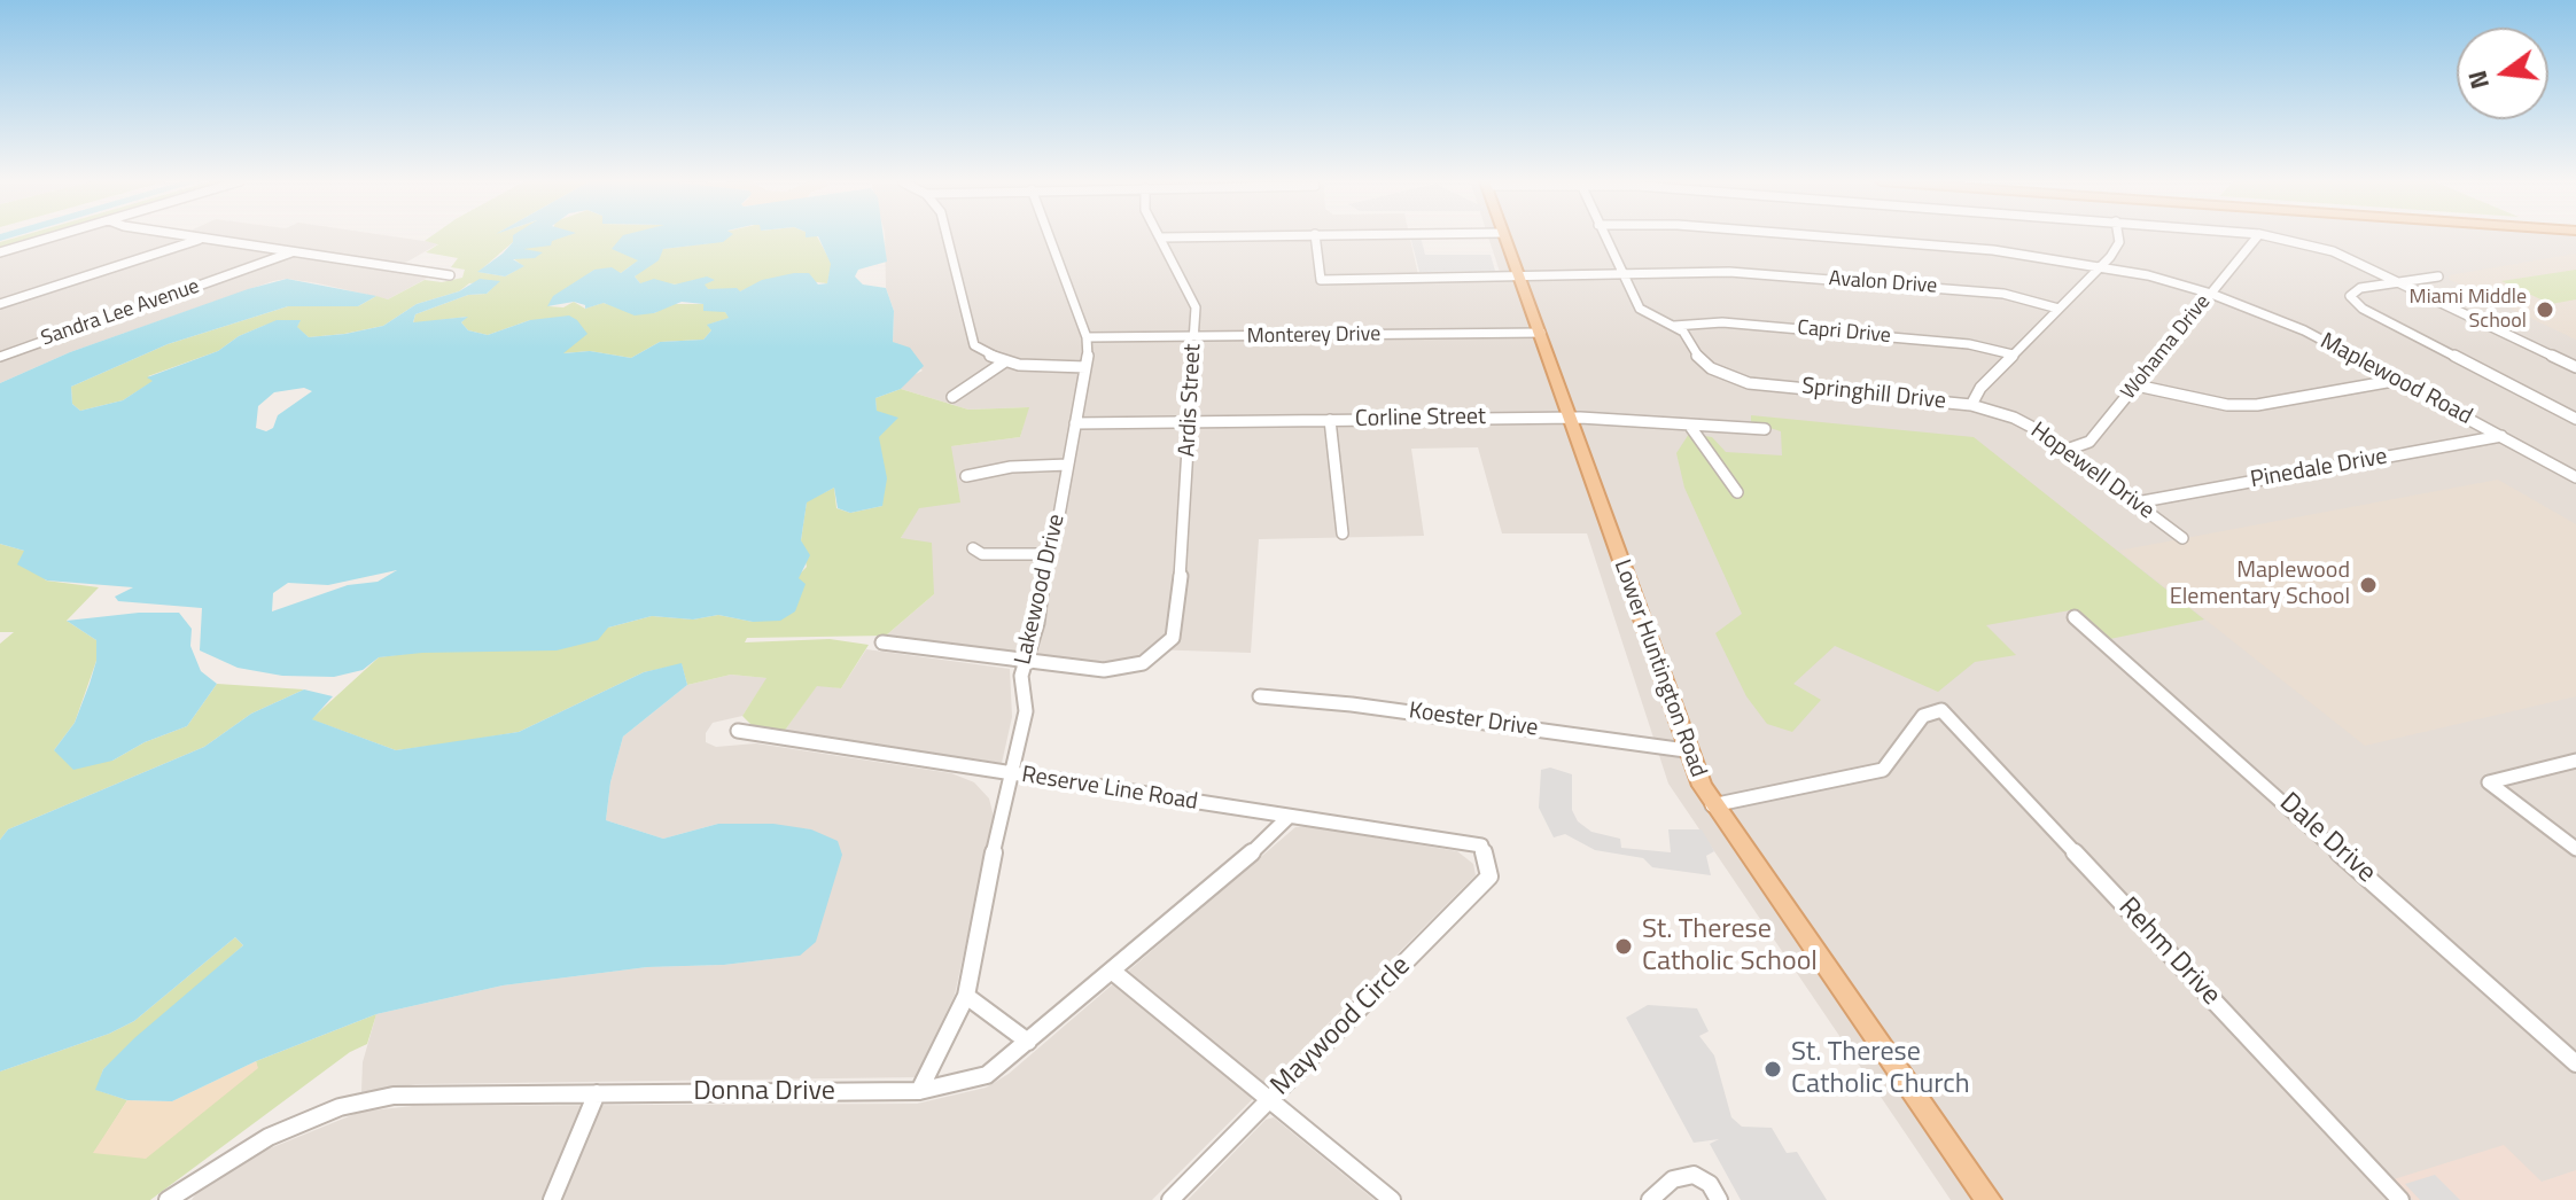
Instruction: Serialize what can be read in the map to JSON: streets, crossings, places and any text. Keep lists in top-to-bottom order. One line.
{"streets":{"main road":["Lower Huntington Road"],"street":["Avalon Drive","Sandra Lee Avenue","Capri Drive","Monterey Drive","Wohama Drive","Maplewood Road","Springhill Drive","Ardis Street","Corline Street","Pinedale Drive","Hopewell Drive","Lakewood Drive","Koester Drive","Reserve Line Road","Dale Drive","Rehm Drive","Maywood Circle","Donna Drive"]},"crossings":[["Avalon Drive","Springhill Drive"],["Avalon Drive","Lower Huntington Road"],["Capri Drive","Springhill Drive"],["Monterey Drive","Ardis Street"],["Monterey Drive","Lakewood Drive"],["Monterey Drive","Lower Huntington Road"],["Wohama Drive","Maplewood Road"],["Wohama Drive","Hopewell Drive"],["Maplewood Road","Pinedale Drive"],["Springhill Drive","Hopewell Drive"],["Ardis Street","Corline Street"],["Ardis Street","Lakewood Drive"],["Corline Street","Lakewood Drive"],["Corline Street","Lower Huntington Road"],["Pinedale Drive","Hopewell Drive"],["Lakewood Drive","Reserve Line Road"],["Lakewood Drive","Donna Drive"],["Lower Huntington Road","Koester Drive"],["Lower Huntington Road","Rehm Drive"],["Reserve Line Road","Maywood Circle"],["Reserve Line Road","Donna Drive"]],"places":["Miami Middle School","Maplewood Elementary School","St. Therese Catholic School","St. Therese Catholic Church"],"north":"left"}
